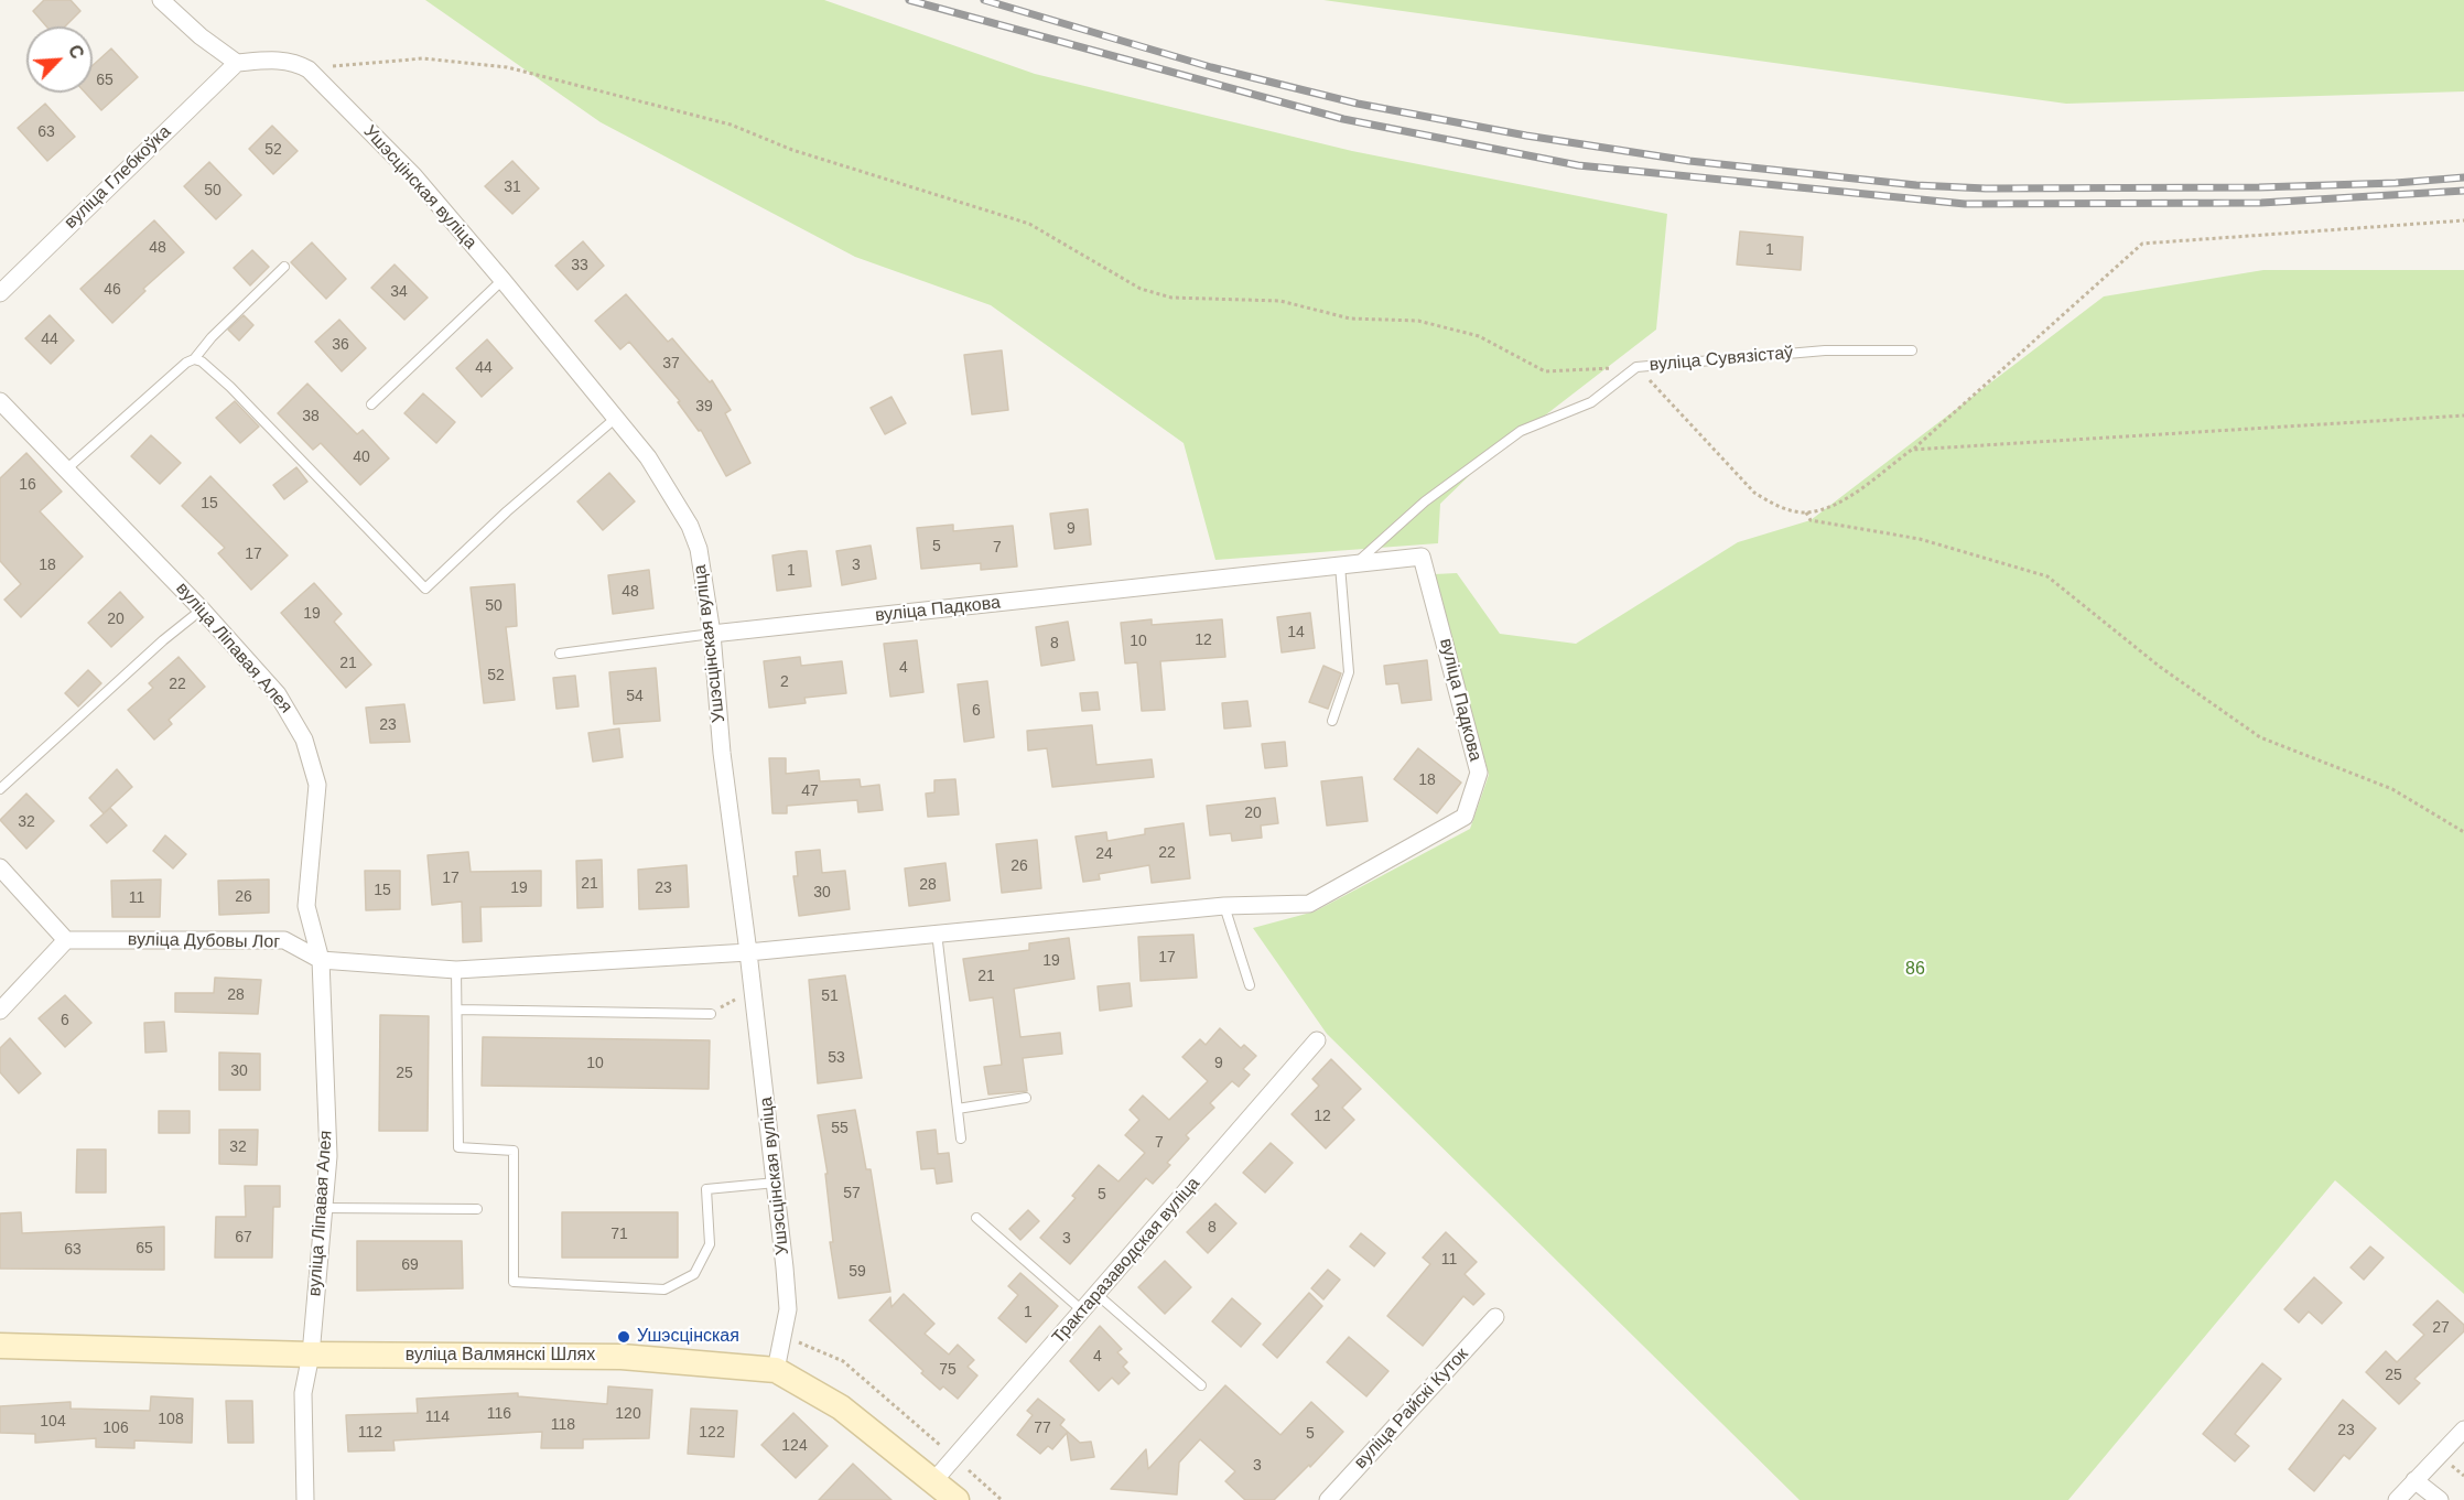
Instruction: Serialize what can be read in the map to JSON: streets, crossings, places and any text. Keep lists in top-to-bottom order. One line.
{"streets":{"street":["вуліца Глебкоўка","Ушэсцінская вуліца","вуліца Падкова","вуліца Ліпавая Алея","вуліца Дубовы Лог","Трактаразаводская вуліца","вуліца Валмянскі Шлях","вуліца Райскі Куток"],"lane":["вуліца Сувязістаў"]},"crossings":[["вуліца Глебкоўка","Ушэсцінская вуліца"],["Ушэсцінская вуліца","вуліца Падкова"],["Ушэсцінская вуліца","вуліца Дубовы Лог"],["Ушэсцінская вуліца","вуліца Валмянскі Шлях"],["вуліца Сувязістаў","вуліца Падкова"],["вуліца Падкова","вуліца Дубовы Лог"],["вуліца Ліпавая Алея","вуліца Дубовы Лог"],["вуліца Ліпавая Алея","вуліца Валмянскі Шлях"],["Трактаразаводская вуліца","вуліца Валмянскі Шлях"]],"parks":["86"],"places":["Ушэсцінская"],"house_numbers":["65","63","52","31","50","48","1","33","46","34","44","36","37","44","39","38","40","16","15","9","5","7","17","18","3","1","48","50","19","20","14","12","10","8","21","4","52","2","22","54","6","23","18","47","20","32","22","24","26","17","21","28","19","23","15","30","26","11","17","19","21","28","51","6","53","10","9","30","25","12","55","7","32","57","5","8","71","67","3","65","63","11","69","59","1","27","4","75","25","116","120","114","108","104","118","106","77","23","112","122","5","124","3"],"north":"top right"}
